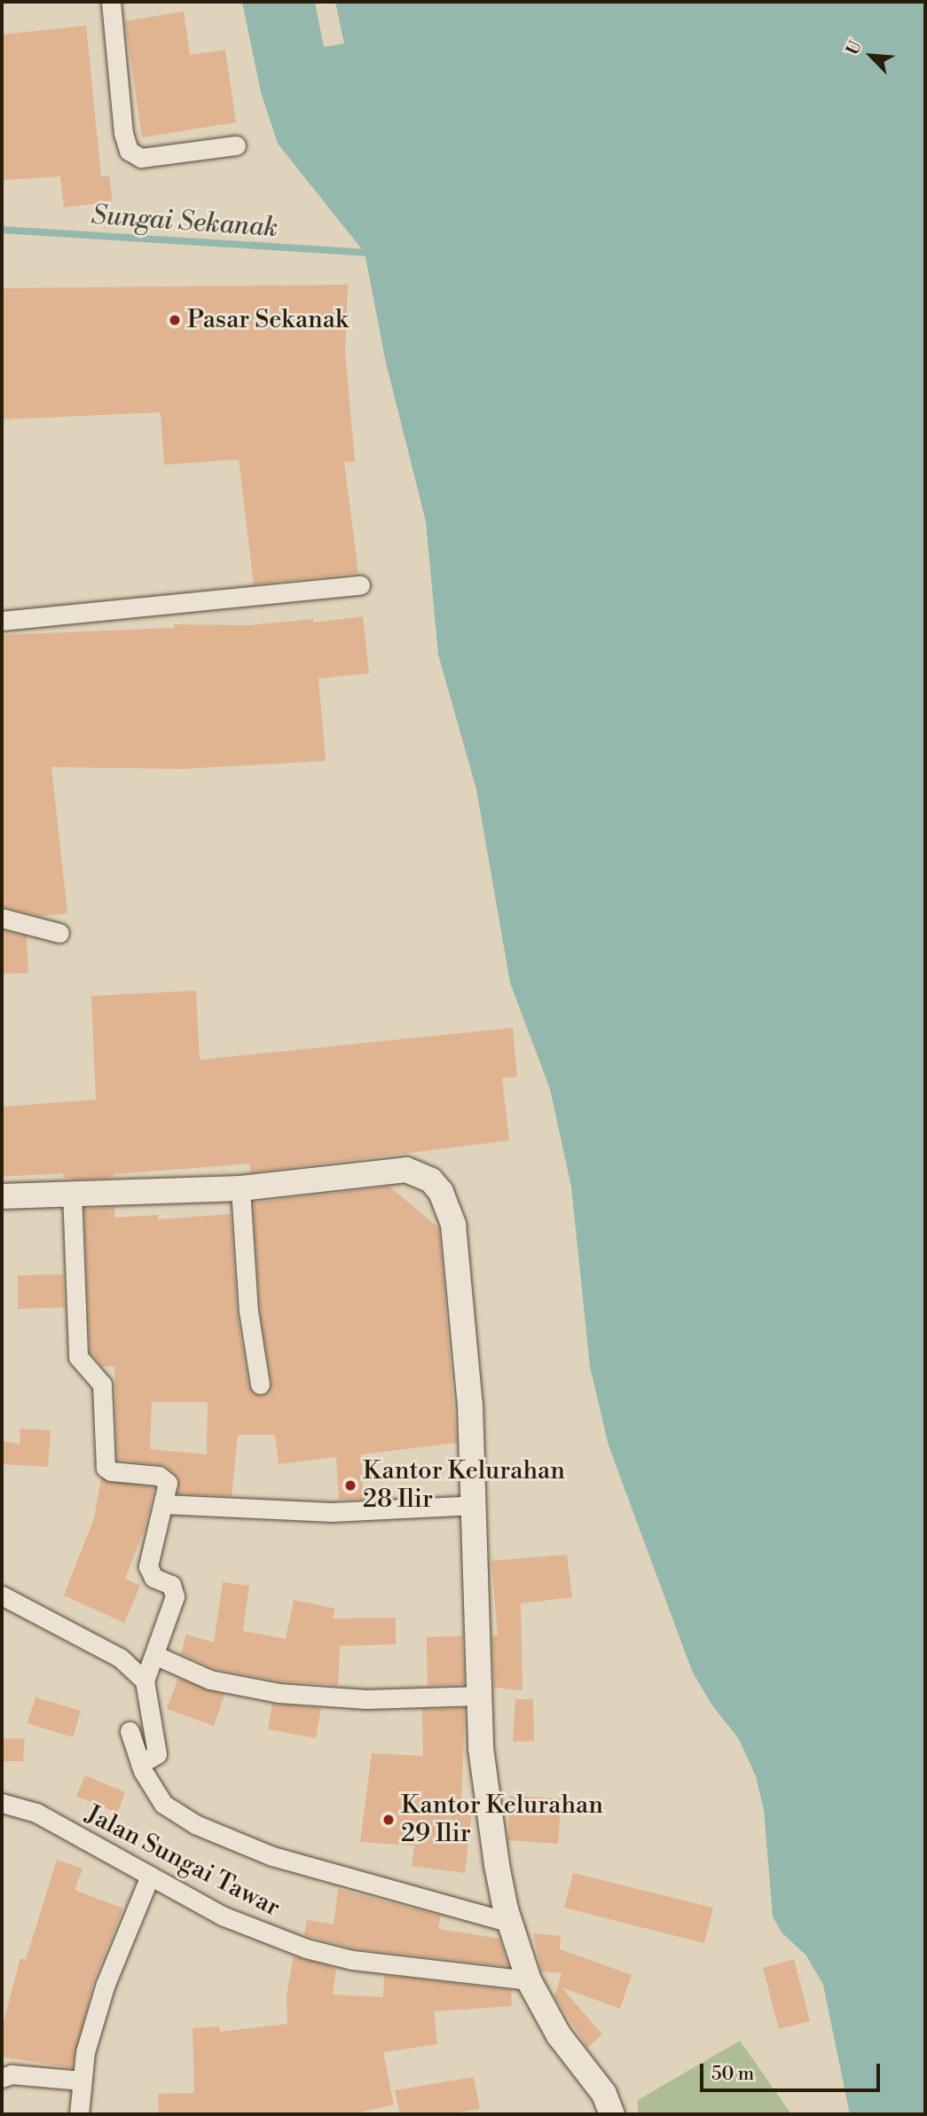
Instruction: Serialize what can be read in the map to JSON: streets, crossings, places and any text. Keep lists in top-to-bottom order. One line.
{"streets":{"street":["Jalan Sungai Tawar"]},"water":["Sungai Sekanak"],"places":["Pasar Sekanak","Kantor Kelurahan 28 Ilir","Kantor Kelurahan 29 Ilir"],"scale_bar":"50 m","north":"top left"}
